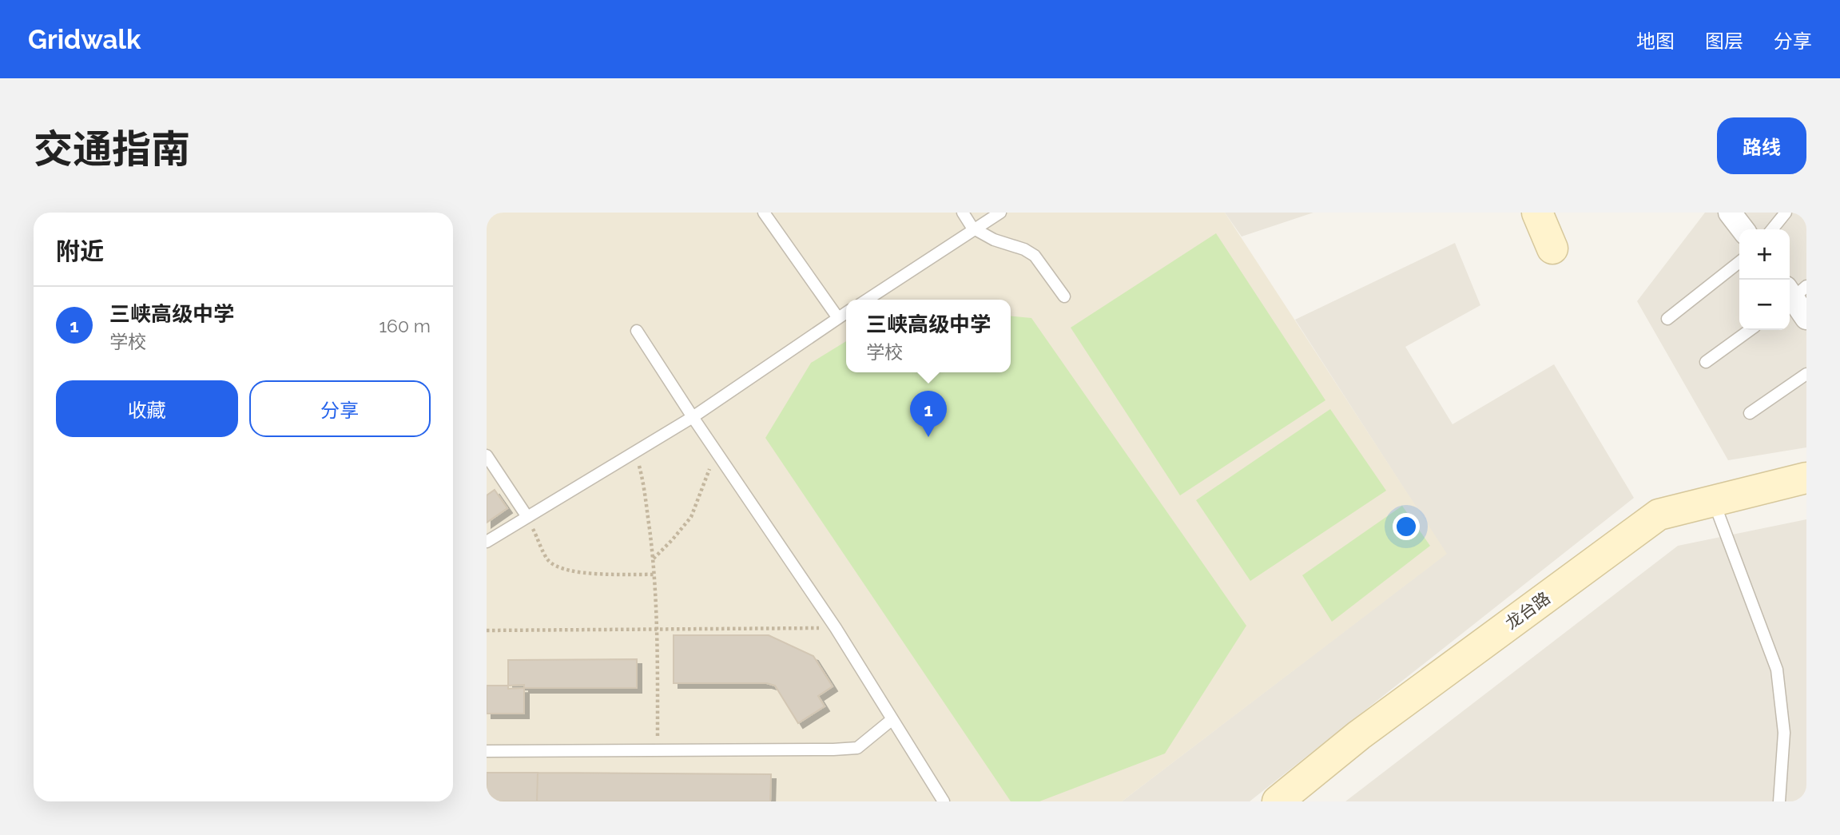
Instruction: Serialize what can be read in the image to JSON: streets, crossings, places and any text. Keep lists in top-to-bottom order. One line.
{"streets":{"street":["龙台路"]},"page":{"header":"Gridwalk","nav":["地图","图层","分享"],"title":"交通指南","buttons":["路线",["收藏","分享"]],"heading":"附近","map_buttons":["+","−"],"list":[{"mark":"1","name":"三峡高级中学","note":"学校","value":"160 m"}],"popup":["三峡高级中学","学校"],"pins":"1"}}
